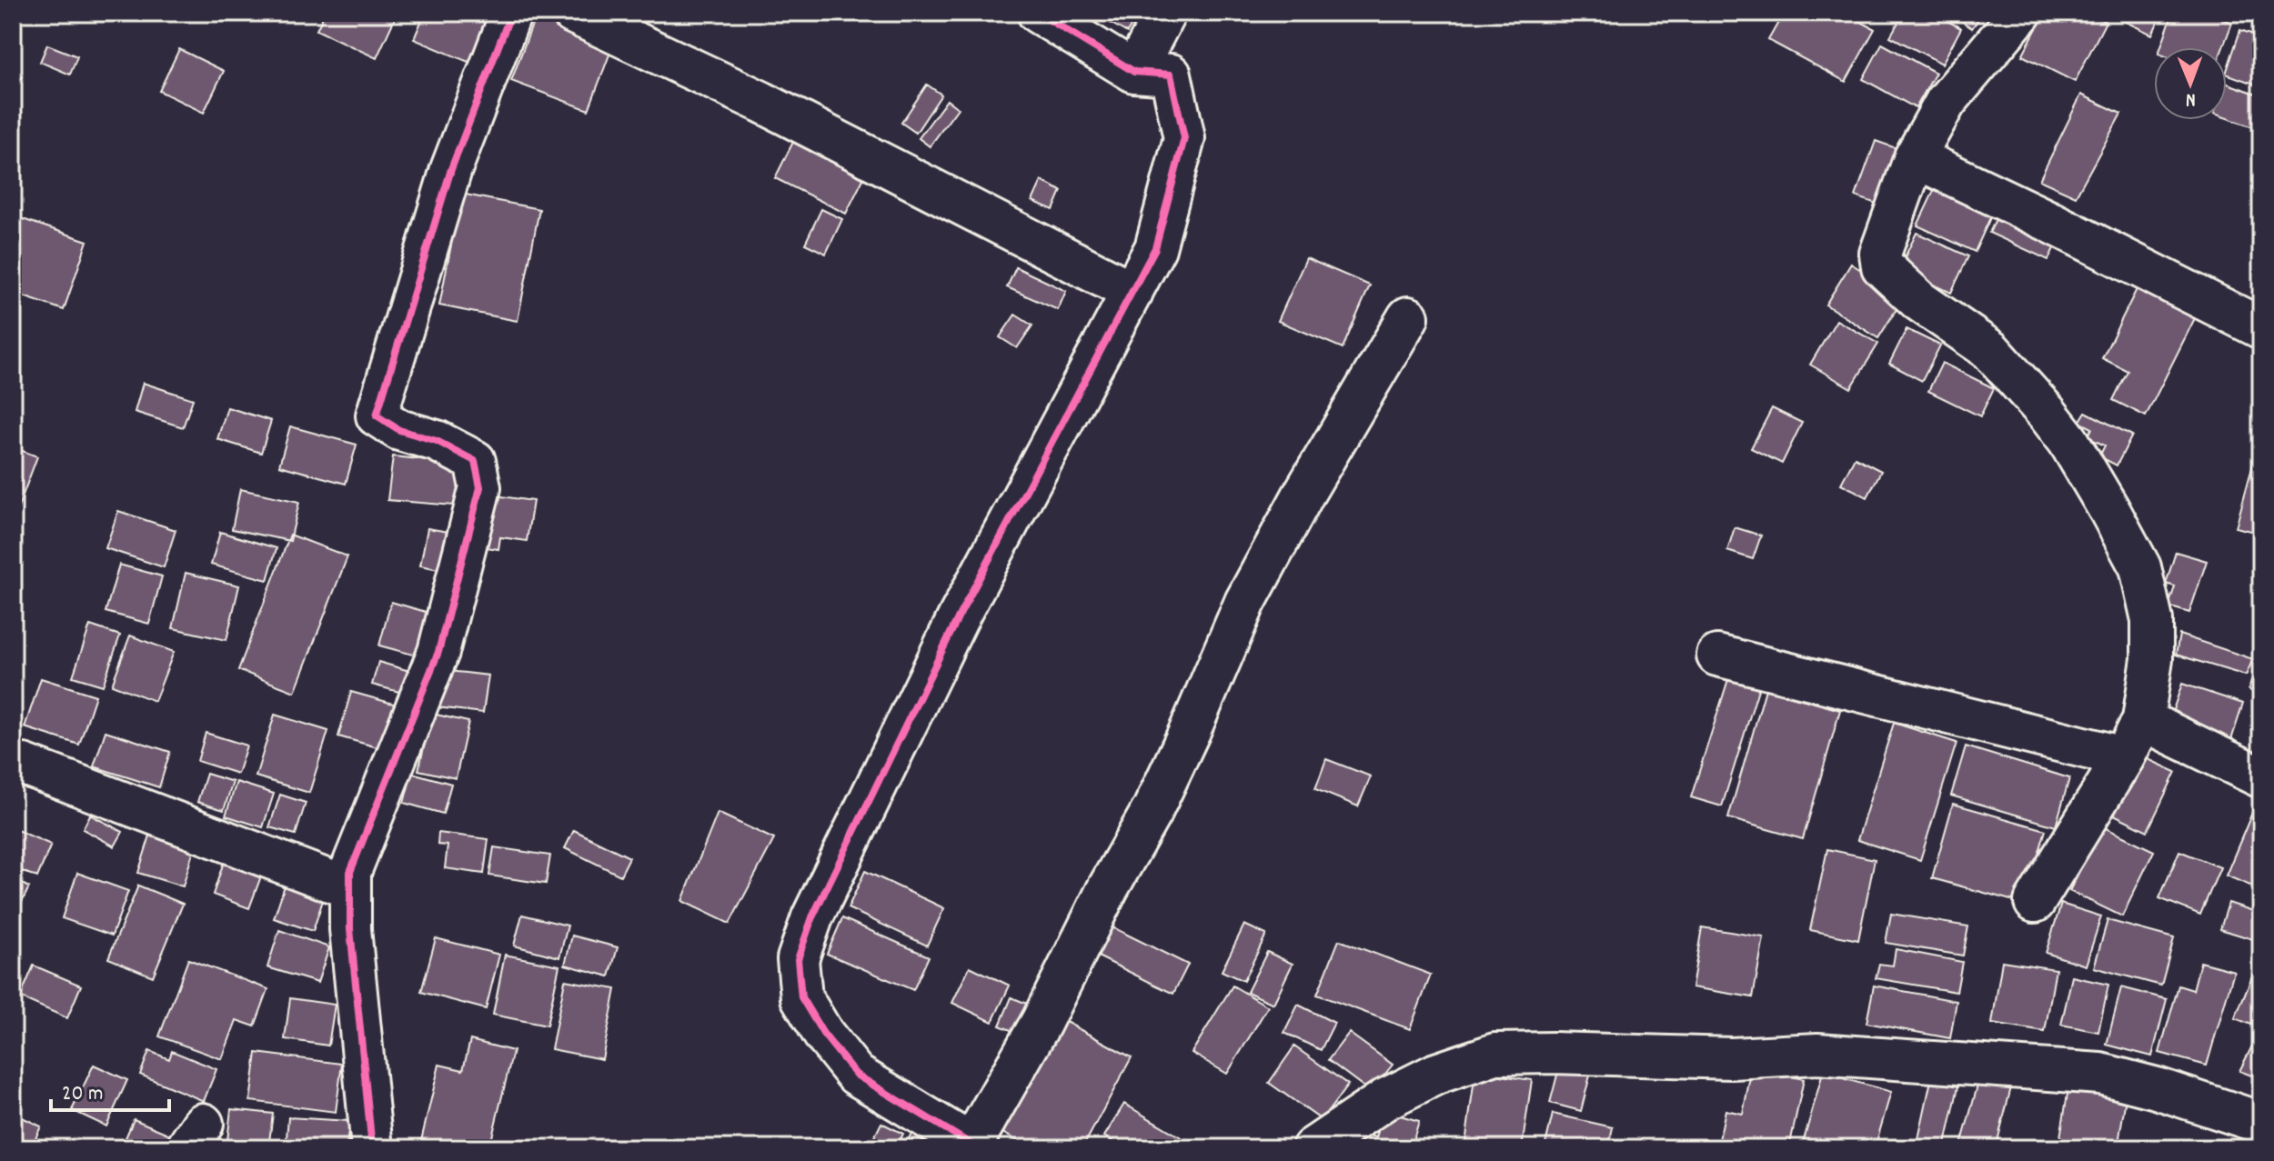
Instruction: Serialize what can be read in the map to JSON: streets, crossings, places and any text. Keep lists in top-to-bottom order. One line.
{"scale_bar":"20 m","north":"bottom"}
